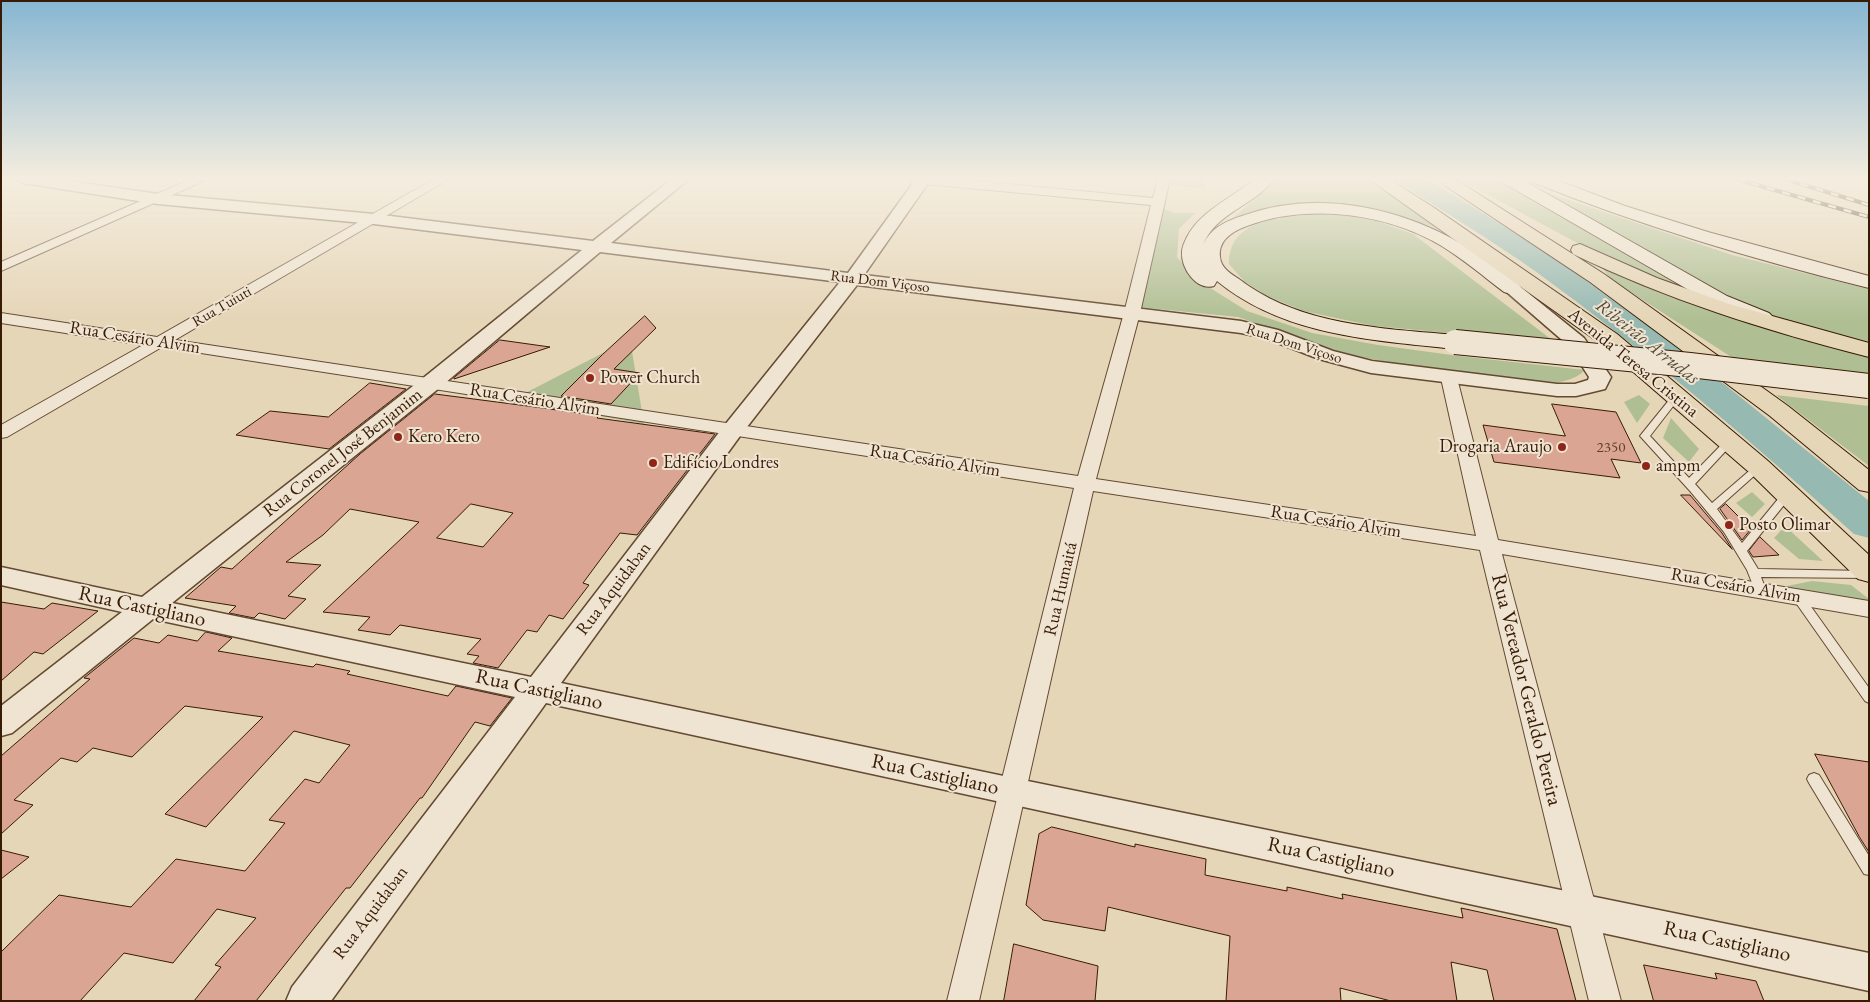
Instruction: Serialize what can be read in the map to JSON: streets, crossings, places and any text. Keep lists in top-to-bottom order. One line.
{"streets":{"highway":["Avenida Teresa Cristina"],"street":["Rua Dom Viçoso","Rua Tuiuti","Rua Cesário Alvim","Rua Coronel José Benjamim","Rua Aquidaban","Rua Humaitá","Rua Castigliano","Rua Vereador Geraldo Pereira"]},"crossings":[["Rua Dom Viçoso","Rua Coronel José Benjamim"],["Rua Dom Viçoso","Rua Aquidaban"],["Rua Dom Viçoso","Rua Humaitá"],["Rua Dom Viçoso","Rua Vereador Geraldo Pereira"],["Rua Tuiuti","Rua Cesário Alvim"],["Rua Cesário Alvim","Rua Coronel José Benjamim"],["Rua Cesário Alvim","Rua Aquidaban"],["Rua Cesário Alvim","Rua Humaitá"],["Rua Cesário Alvim","Rua Vereador Geraldo Pereira"],["Rua Coronel José Benjamim","Rua Castigliano"],["Rua Aquidaban","Rua Castigliano"],["Rua Humaitá","Rua Castigliano"],["Rua Castigliano","Rua Vereador Geraldo Pereira"]],"water":["Ribeirão Arrudas"],"places":["Power Church","Kero Kero","Drogaria Araujo","Edifício Londres","ampm","Posto Olimar"],"house_numbers":["2350"]}
